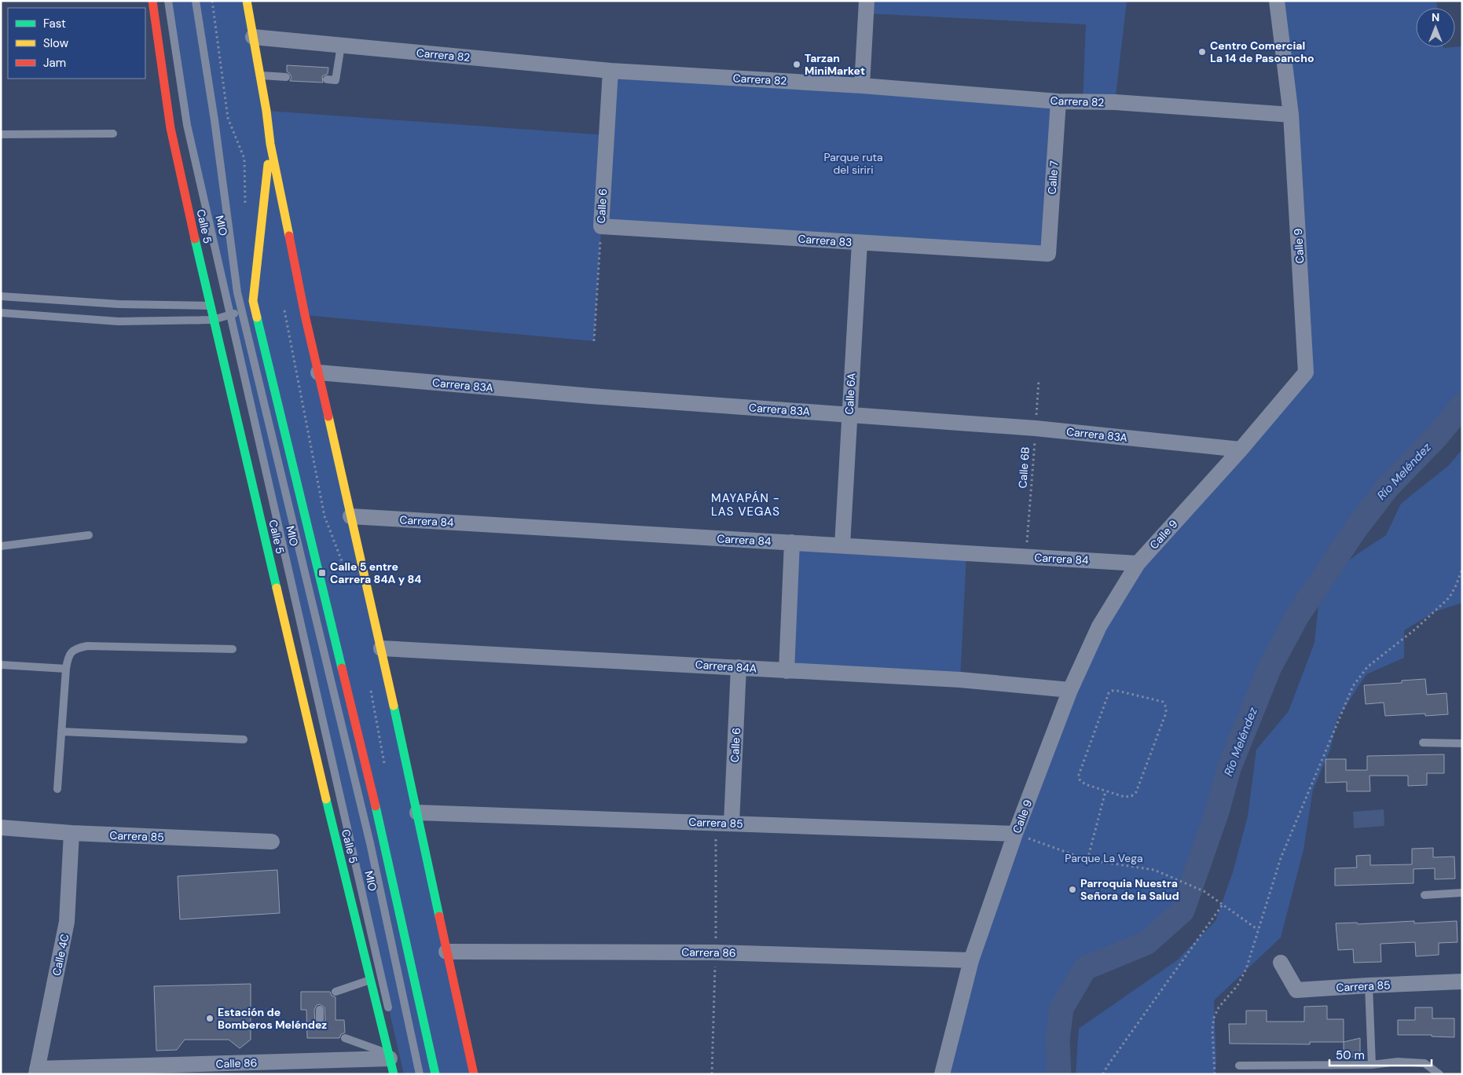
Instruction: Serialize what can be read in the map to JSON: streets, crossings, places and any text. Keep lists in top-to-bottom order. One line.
{"streets":{"main road":["Calle 5"],"street":["Carrera 82","Calle 7","Calle 6","Carrera 83","Calle 9","Carrera 83A","Calle 6A","Carrera 84","Carrera 84A","Carrera 85","Carrera 86","Calle 4C","Calle 86"],"lane":["MIO"],"path":["Calle 6B"]},"crossings":[["Carrera 82","Calle 7"],["Carrera 82","Calle 6"],["Carrera 82","Calle 9"],["Calle 7","Carrera 83"],["Calle 6","Carrera 83"],["Calle 6","Carrera 84A"],["Calle 6","Carrera 85"],["Calle 5","Calle 86"],["Carrera 83","Calle 6A"],["Calle 9","Carrera 83A"],["Calle 9","Carrera 84"],["Calle 9","Carrera 84A"],["Calle 9","Carrera 85"],["Calle 9","Carrera 86"],["Carrera 83A","Calle 6A"],["Carrera 83A","Calle 6B"],["Calle 6A","Carrera 84"],["Calle 6B","Carrera 84"],["Carrera 85","Calle 4C"],["Calle 4C","Calle 86"]],"districts":["MAYAPÁN - LAS VEGAS"],"water":["Río Meléndez"],"parks":["Parque ruta del siriri","Parque La Vega"],"places":{"other":["Centro Comercial La 14 de Pasoancho","Tarzan MiniMarket","Parroquia Nuestra Señora de la Salud","Estación de Bomberos Meléndez"],"transit":["Calle 5 entre Carrera 84A y 84"]},"legend":["Fast","Slow","Jam"],"scale_bar":"50 m","north":"top"}
